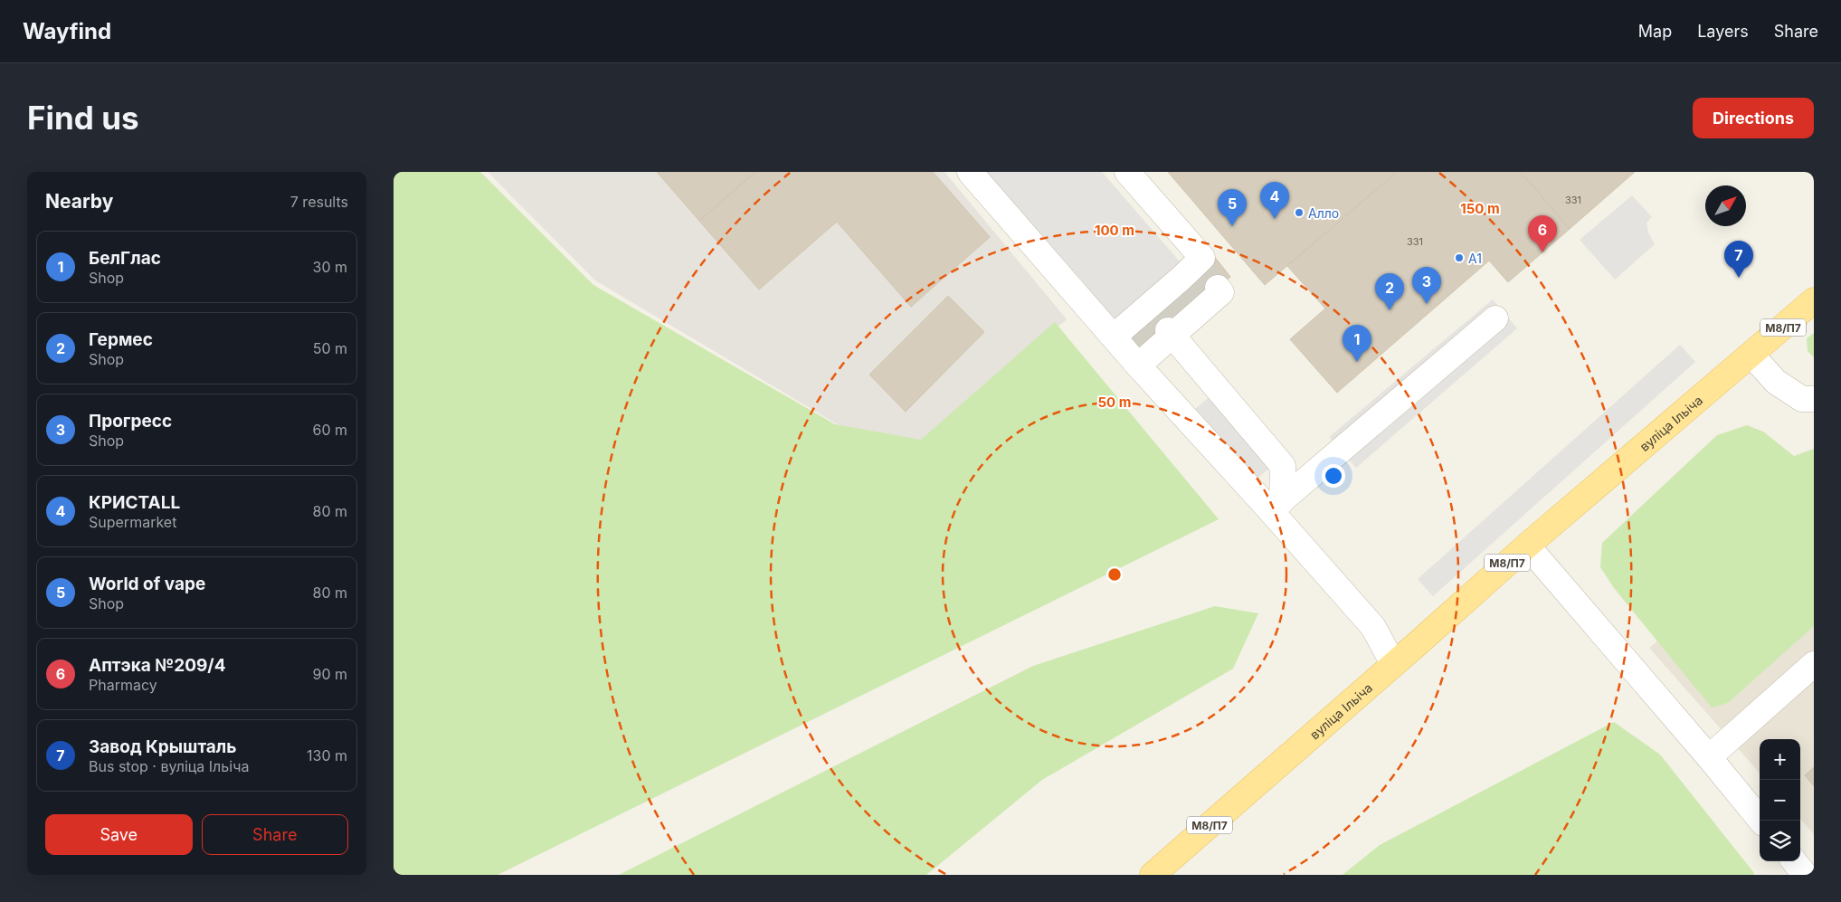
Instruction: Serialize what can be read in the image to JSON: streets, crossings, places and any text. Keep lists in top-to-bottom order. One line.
{"streets":{"main road":["М8/П7","вуліца Ільіча"]},"places":["Алло","A1"],"house_numbers":["331","331"],"north":"top right","page":{"header":"Wayfind","nav":["Map","Layers","Share"],"buttons":["Directions",["Save","Share"]],"title":"Find us","heading":["Nearby","7 results"],"pins":["4","5","6","7","3","2","1"],"list":[{"mark":"1","name":"БелГлас","note":"Shop","value":"30 m"},{"mark":"2","name":"Гермес","note":"Shop","value":"50 m"},{"mark":"3","name":"Прогресс","note":"Shop","value":"60 m"},{"mark":"4","name":"КРИСТАLL","note":"Supermarket","value":"80 m"},{"mark":"5","name":"World of vape","note":"Shop","value":"80 m"},{"mark":"6","name":"Аптэка №209/4","note":"Pharmacy","value":"90 m"},{"mark":"7","name":"Завод Крышталь","note":"Bus stop · вуліца Ільіча","value":"130 m"}],"map_buttons":["+","−"]},"rings":["150 m","100 m","50 m"]}
